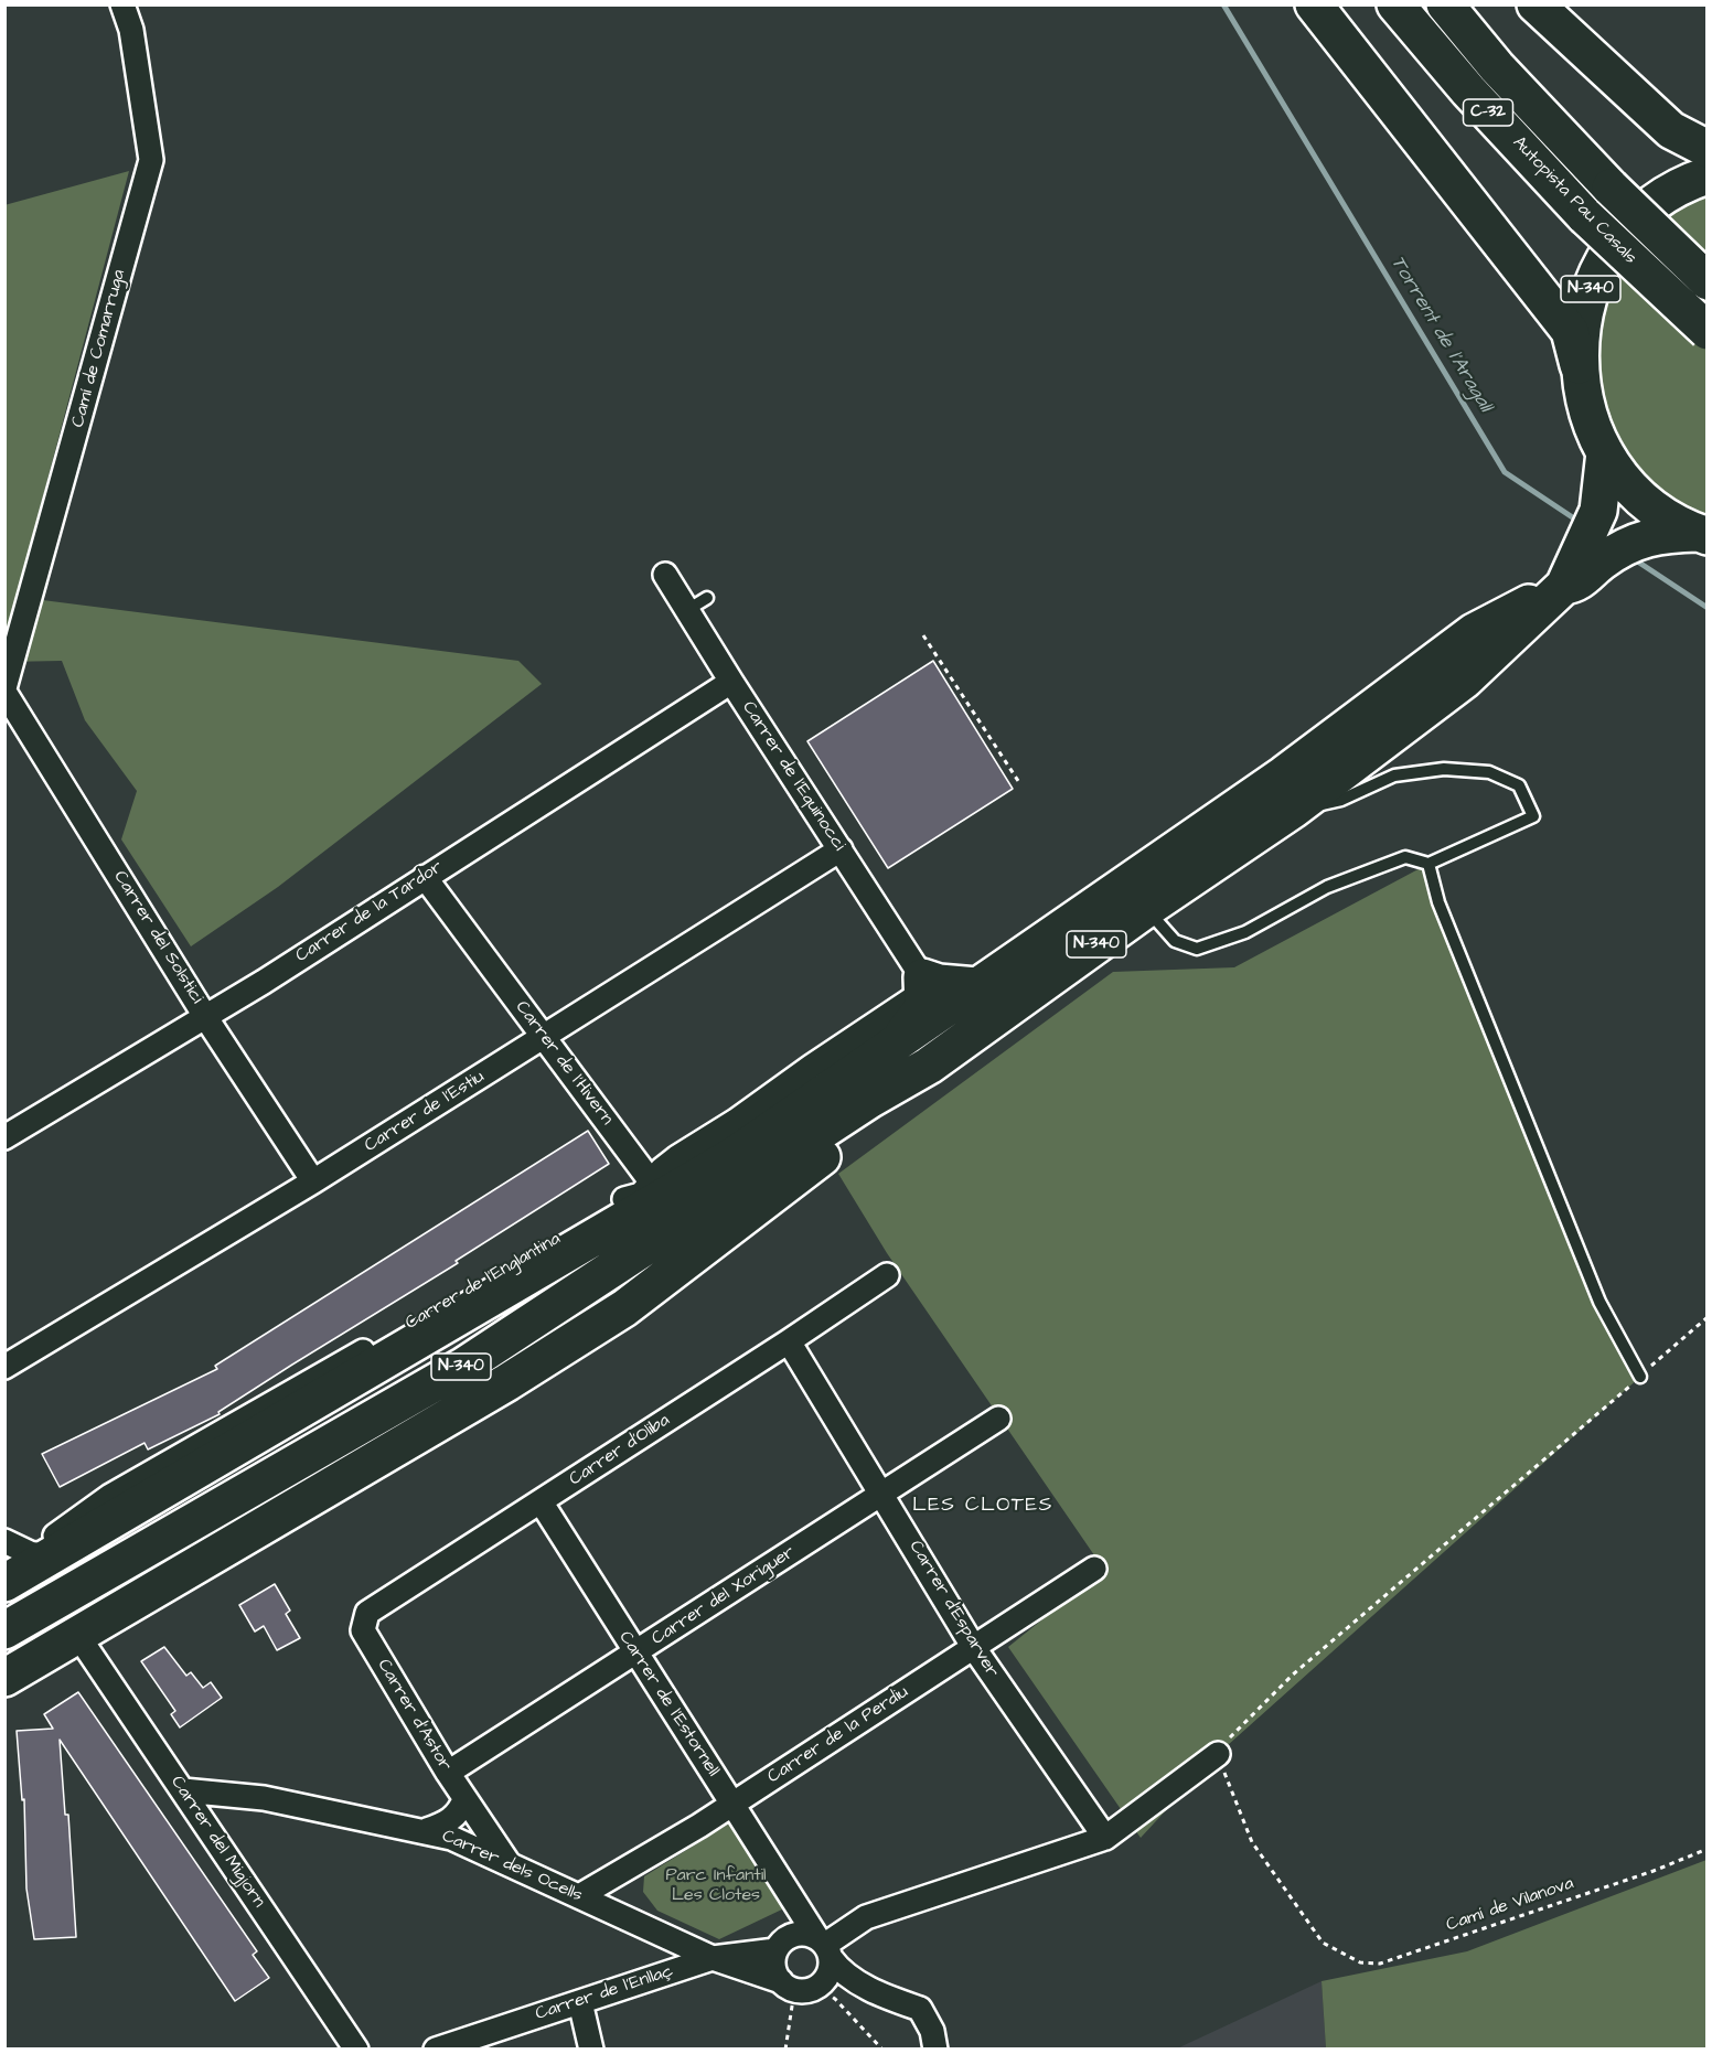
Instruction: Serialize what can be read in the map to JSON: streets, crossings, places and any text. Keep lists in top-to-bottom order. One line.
{"streets":{"main road":["C-32","Autopista Pau Casals","N-340"],"street":["Camí de Comarruga","Carrer de l'Equinocci","Carrer de la Tardor","Carrer del Solstici","Carrer de l'Hivern","Carrer de l'Estiu","Carrer de l'Englantina","Carrer d'Oliba","Carrer del Xoriguer","Carrer d'Esparver","Carrer de l'Estornell","Carrer d'Astor","Carrer de la Perdiu","Carrer del Migjorn","Carrer dels Ocells","Carrer de l'Enllaç"],"path":["Camí de Vilanova"]},"crossings":[["Camí de Comarruga","Carrer del Solstici"],["Carrer de l'Equinocci","Carrer de la Tardor"],["Carrer de l'Equinocci","Carrer de l'Estiu"],["Carrer de l'Equinocci","Carrer de l'Englantina"],["Carrer de la Tardor","Carrer del Solstici"],["Carrer de la Tardor","Carrer de l'Hivern"],["Carrer del Solstici","Carrer de l'Estiu"],["Carrer de l'Hivern","Carrer de l'Estiu"],["Carrer de l'Hivern","Carrer de l'Englantina"],["Carrer d'Oliba","Carrer d'Esparver"],["Carrer d'Oliba","Carrer de l'Estornell"],["Carrer d'Oliba","Carrer d'Astor"],["Carrer del Xoriguer","Carrer d'Esparver"],["Carrer del Xoriguer","Carrer de l'Estornell"],["Carrer del Xoriguer","Carrer d'Astor"],["Carrer d'Esparver","Carrer de la Perdiu"],["Carrer de l'Estornell","Carrer de la Perdiu"],["Carrer de l'Estornell","Carrer dels Ocells"],["Carrer de l'Estornell","Carrer de l'Enllaç"],["Carrer d'Astor","Carrer dels Ocells"],["Carrer de la Perdiu","Carrer dels Ocells"],["Carrer del Migjorn","Carrer dels Ocells"],["Carrer dels Ocells","Carrer de l'Enllaç"]],"districts":["LES CLOTES"],"water":["Torrent de l'Aragall"],"parks":["Parc Infantil Les Clotes"]}
